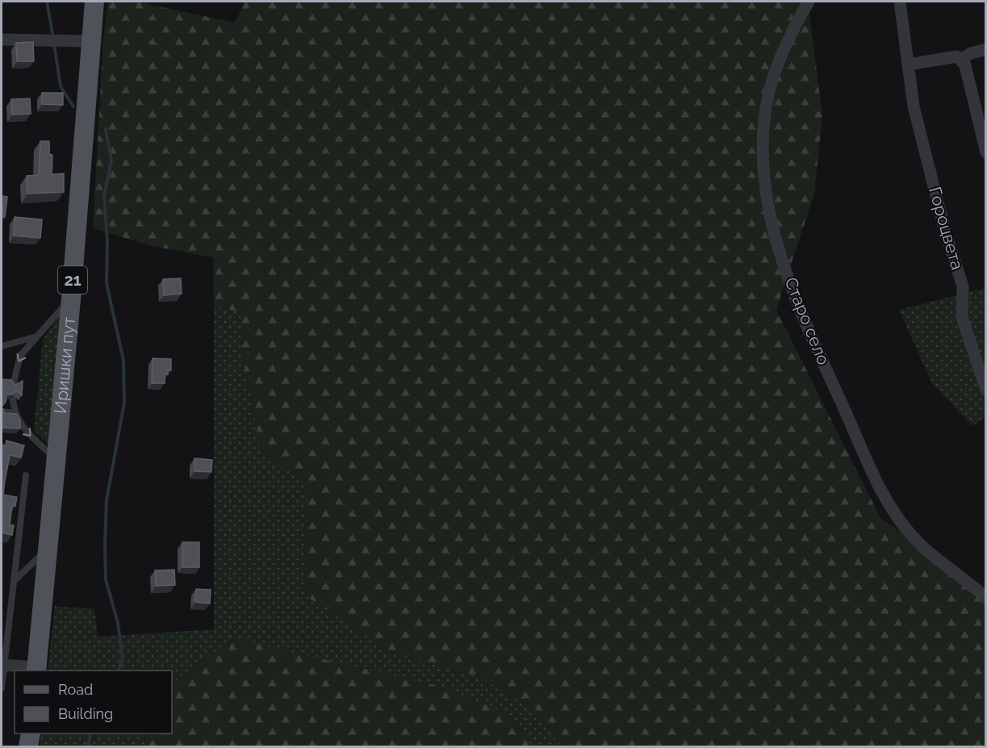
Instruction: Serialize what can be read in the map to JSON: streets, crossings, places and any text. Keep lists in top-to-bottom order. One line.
{"streets":{"main road":["21","Иришки пут"],"street":["Гороцвета","Старо село"]},"legend":["Road","Building"]}
